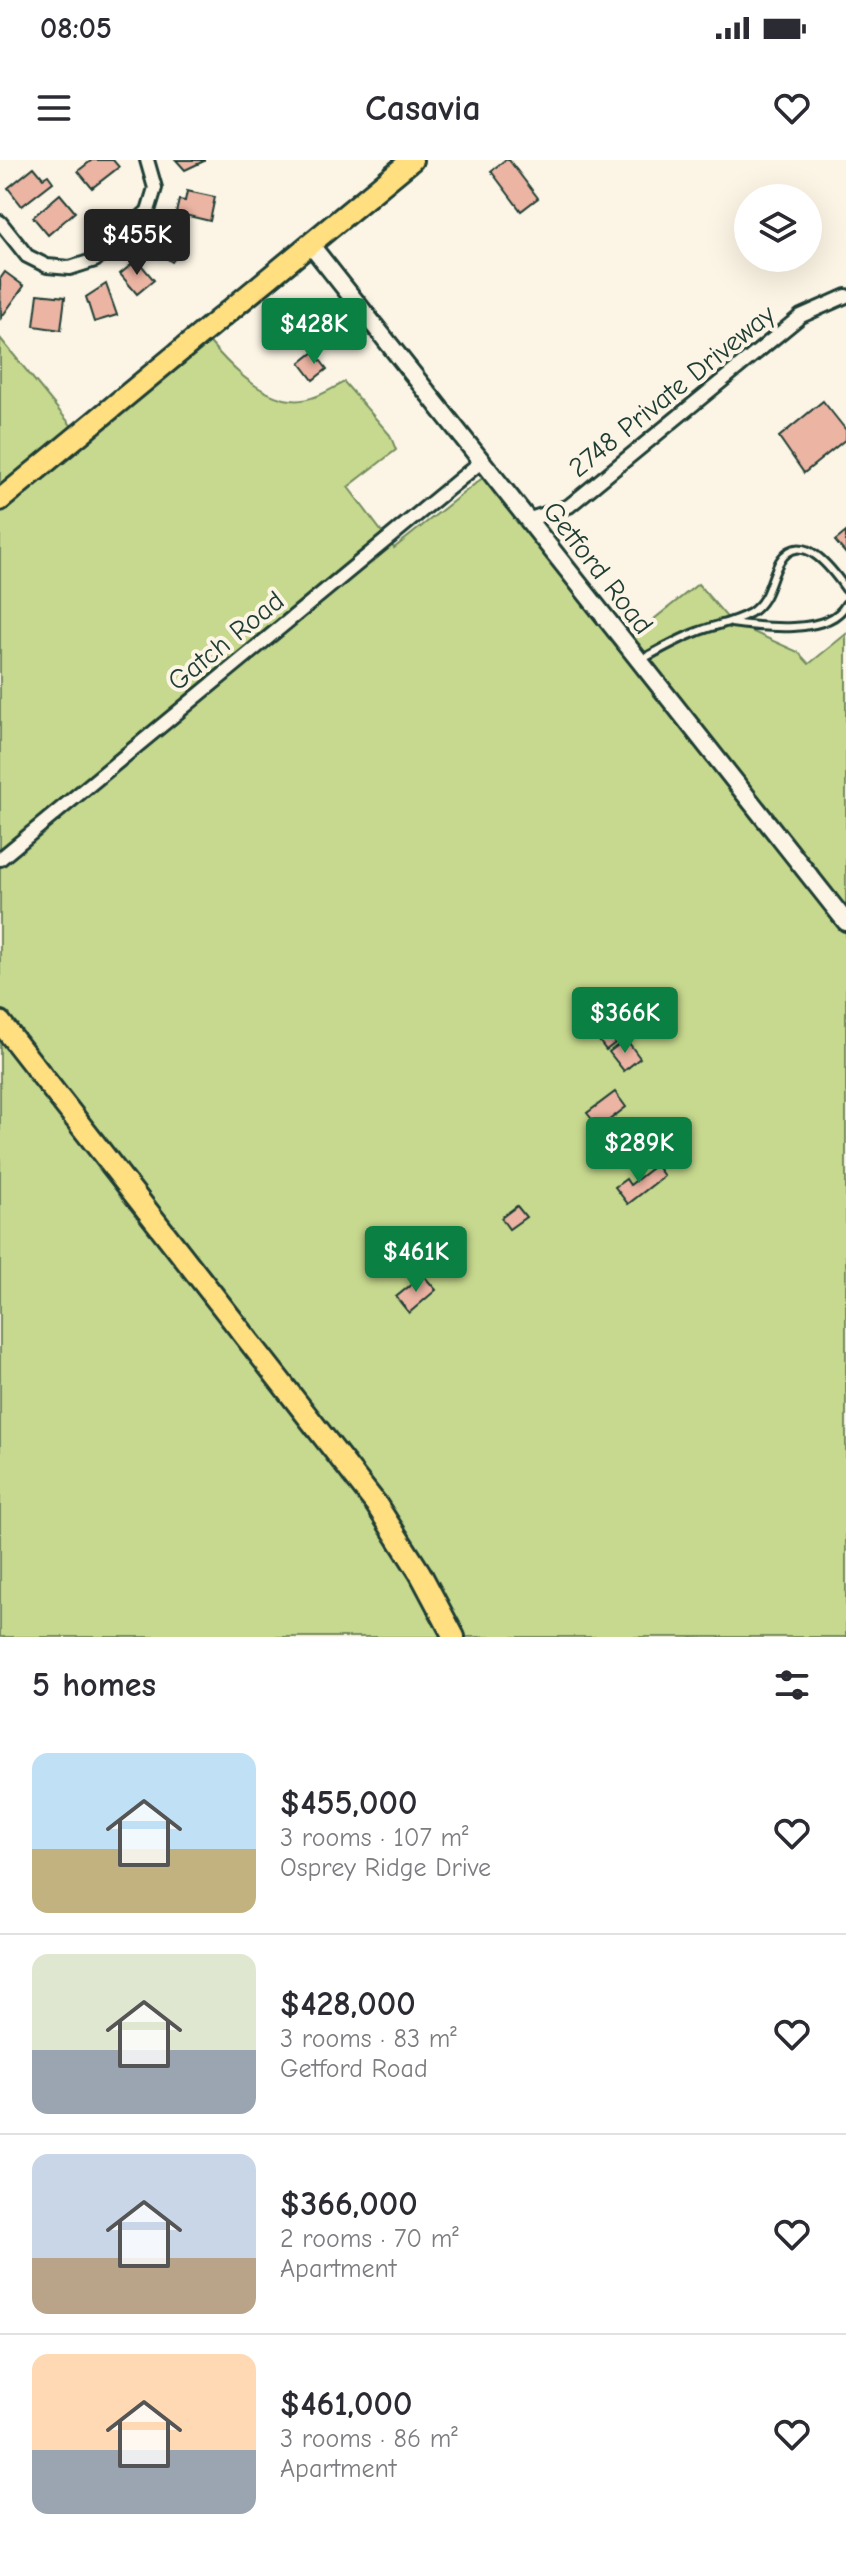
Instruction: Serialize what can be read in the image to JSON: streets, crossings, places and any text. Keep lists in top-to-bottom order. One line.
{"streets":{"street":["2748 Private Driveway","Getford Road","Gatch Road"]},"crossings":[["2748 Private Driveway","Getford Road"],["Getford Road","Gatch Road"]],"page":{"status":"08:05","header":"Casavia","price":["$455K","$428K","$366K","$289K","$461K"],"heading":"5 homes","list":[{"name":"$455,000","note":"3 rooms · 107 m² · Osprey Ridge Drive"},{"name":"$428,000","note":"3 rooms · 83 m² · Getford Road"},{"name":"$366,000","note":"2 rooms · 70 m² · Apartment"},{"name":"$461,000","note":"3 rooms · 86 m² · Apartment"}]}}
